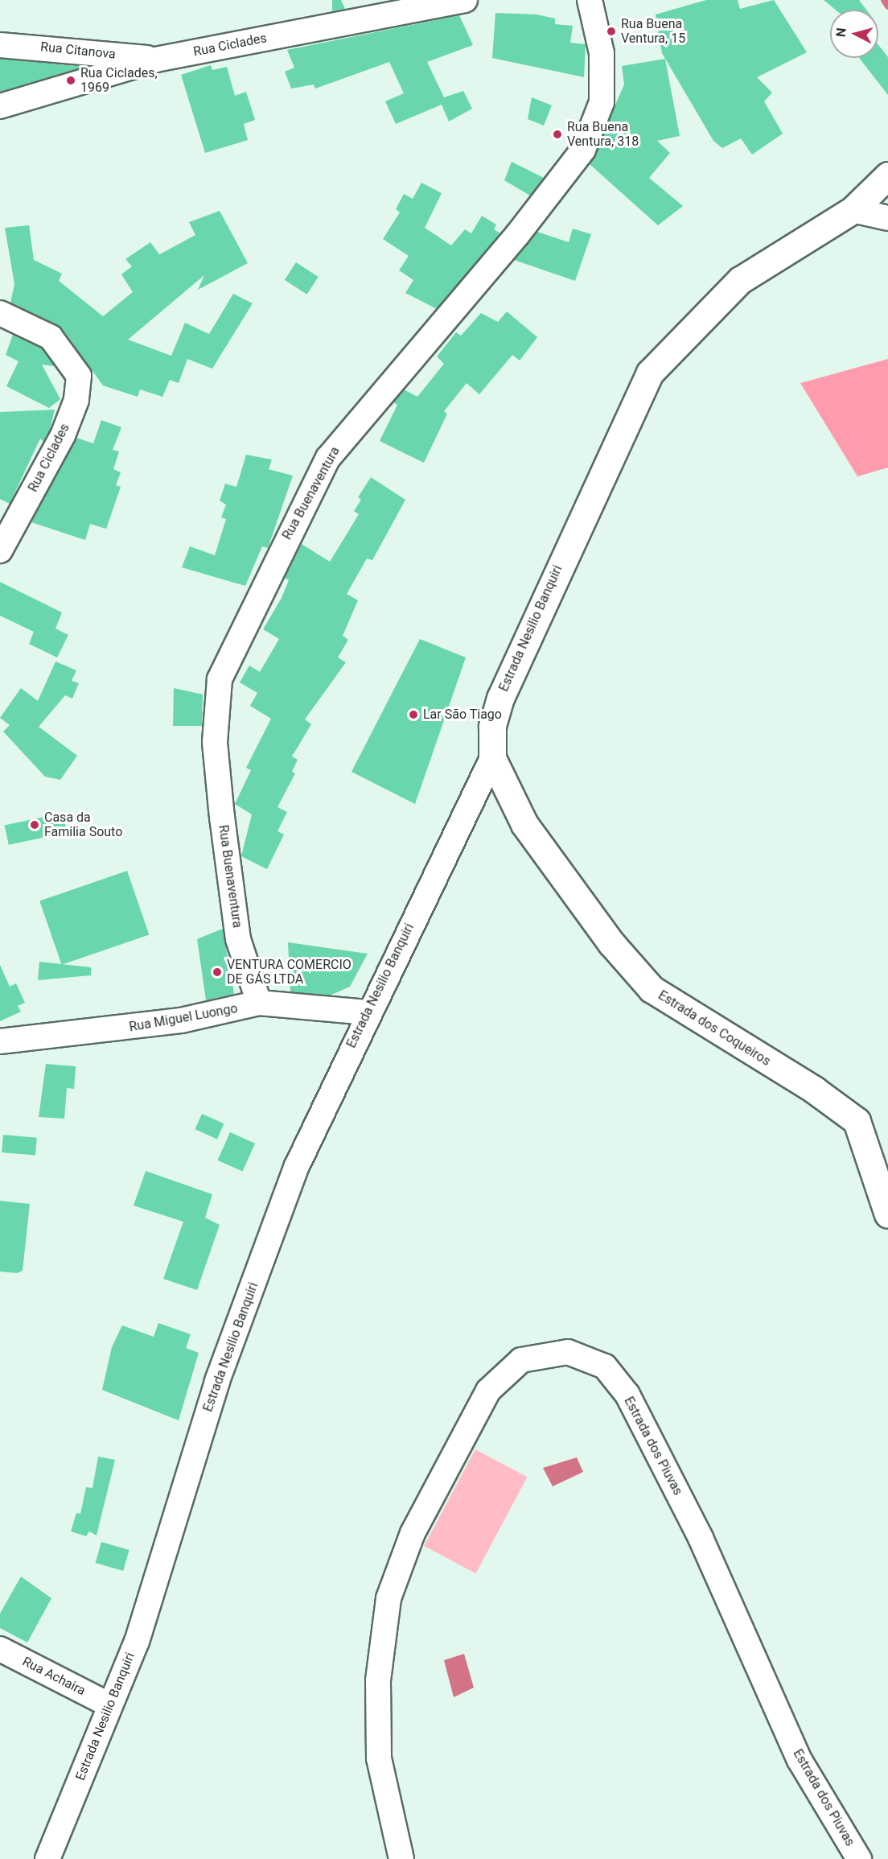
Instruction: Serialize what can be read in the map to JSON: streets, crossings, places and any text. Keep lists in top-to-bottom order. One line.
{"streets":{"street":["Rua Ciclades","Rua Citanova","Rua Buenaventura","Estrada Nesilio Banquiri","Rua Miguel Luongo","Estrada dos Coqueiros","Estrada dos Piuvas","Rua Achaira"]},"crossings":[["Rua Ciclades","Rua Citanova"],["Rua Buenaventura","Rua Miguel Luongo"],["Estrada Nesilio Banquiri","Rua Miguel Luongo"],["Estrada Nesilio Banquiri","Estrada dos Coqueiros"],["Estrada Nesilio Banquiri","Rua Achaira"]],"places":["Rua Buena Ventura, 15","Rua Ciclades, 1969","Rua Buena Ventura, 318","Lar São Tiago","Casa da Familia Souto","VENTURA COMERCIO DE GÁS LTDA"],"north":"left"}
